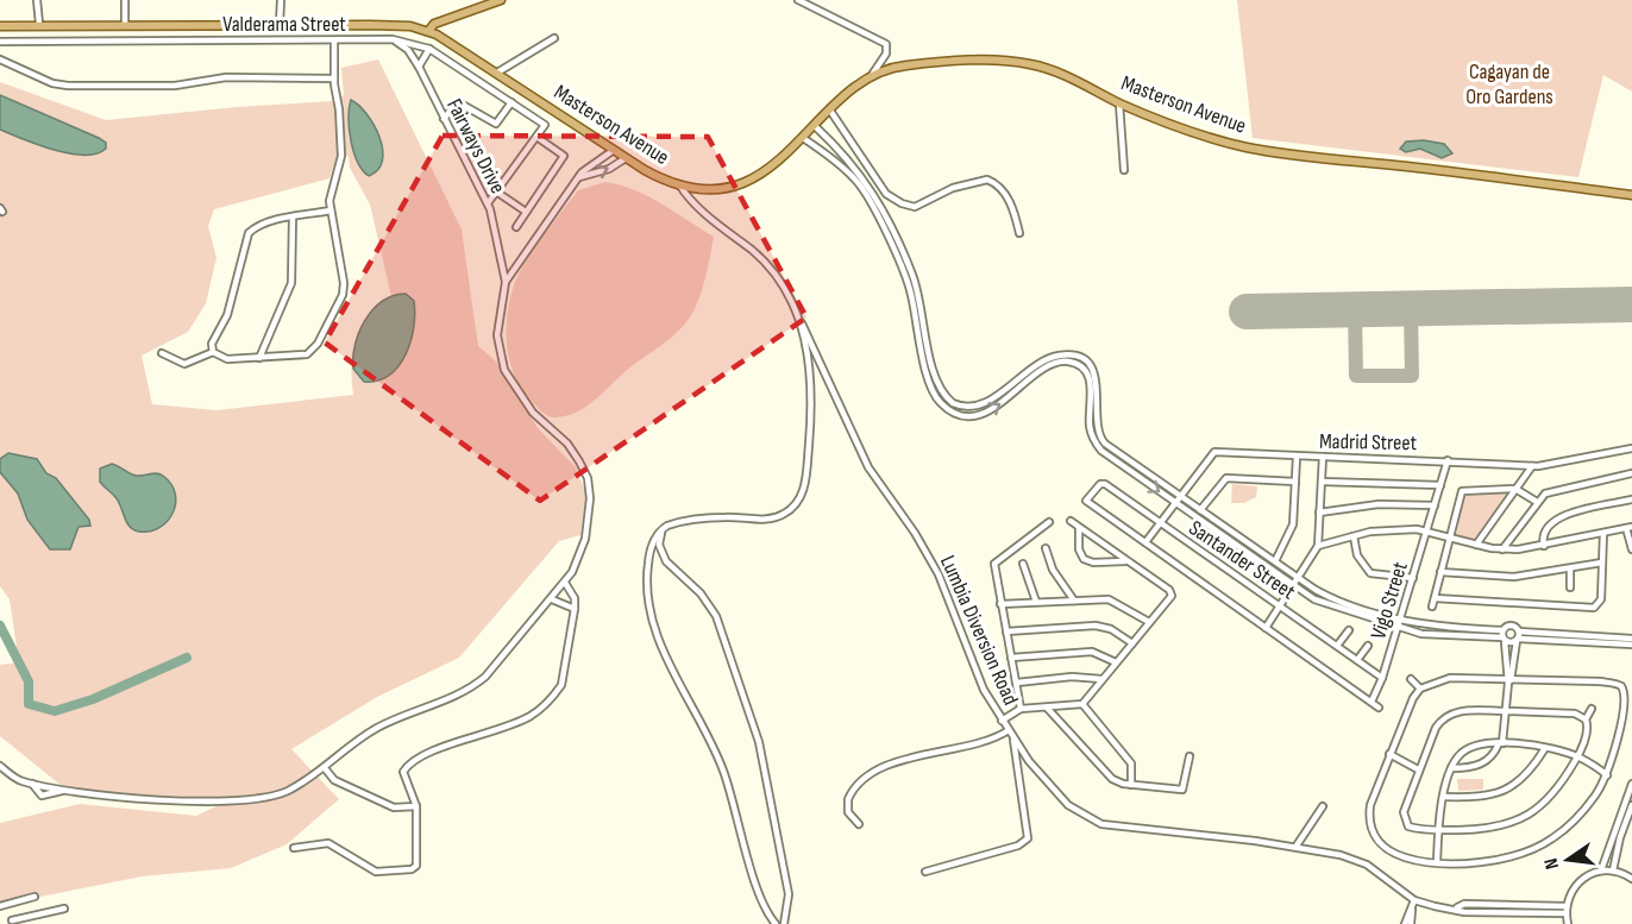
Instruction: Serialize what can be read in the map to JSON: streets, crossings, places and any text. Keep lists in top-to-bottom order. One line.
{"streets":{"main road":["Masterson Avenue"],"street":["Valderama Street","Fairways Drive","Madrid Street","Santander Street","Vigo Street","Lumbia Diversion Road"]},"crossings":[["Valderama Street","Fairways Drive"],["Masterson Avenue","Lumbia Diversion Road"],["Madrid Street","Santander Street"],["Madrid Street","Vigo Street"],["Santander Street","Vigo Street"]],"parks":["Cagayan de Oro Gardens"],"north":"left"}
